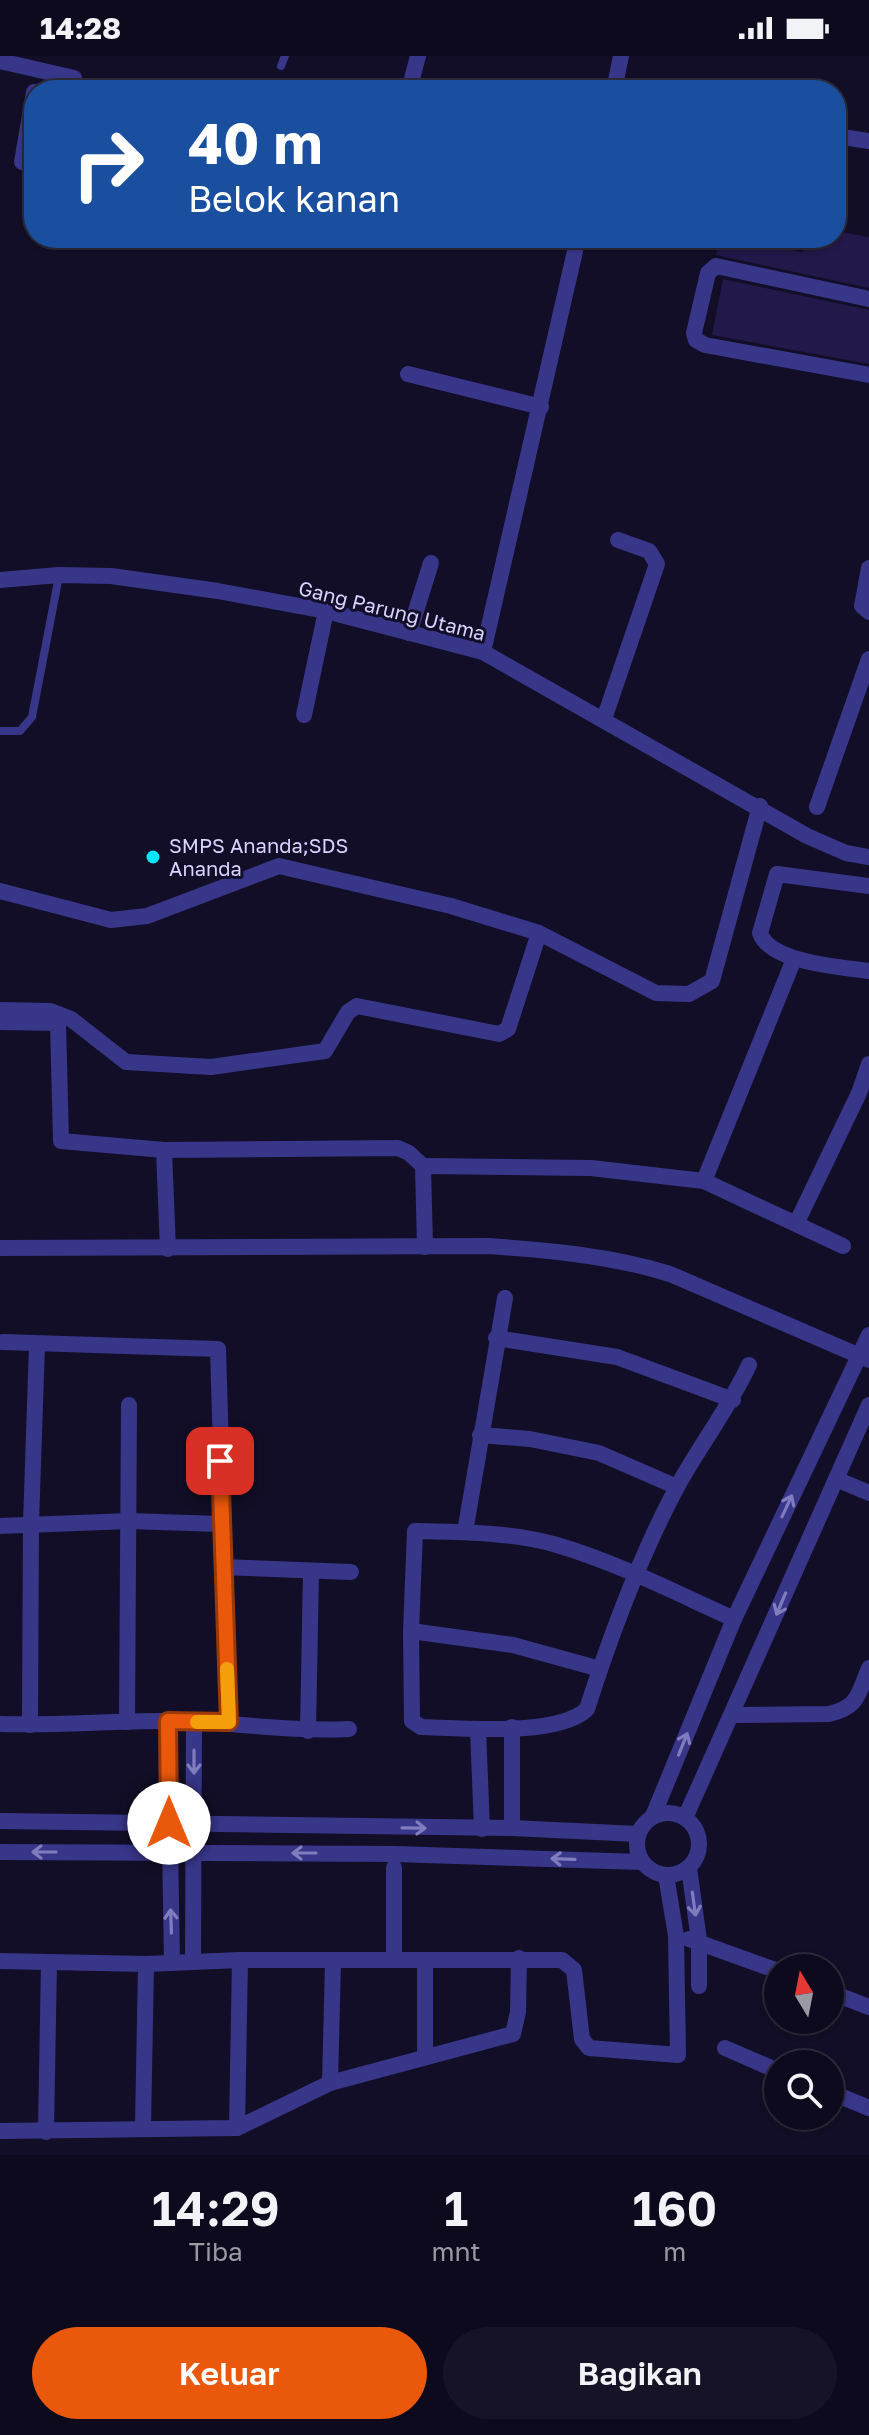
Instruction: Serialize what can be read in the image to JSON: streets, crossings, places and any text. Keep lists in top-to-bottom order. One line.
{"streets":{"street":["Gang Parung Utama"]},"places":["SMPS Ananda;SDS Ananda"],"north":"top","page":{"status":"14:28","turn":["40 m","Belok kanan"],"eta":["14:29","Tiba","1","mnt","160","m"],"buttons":["Keluar","Bagikan"]}}
